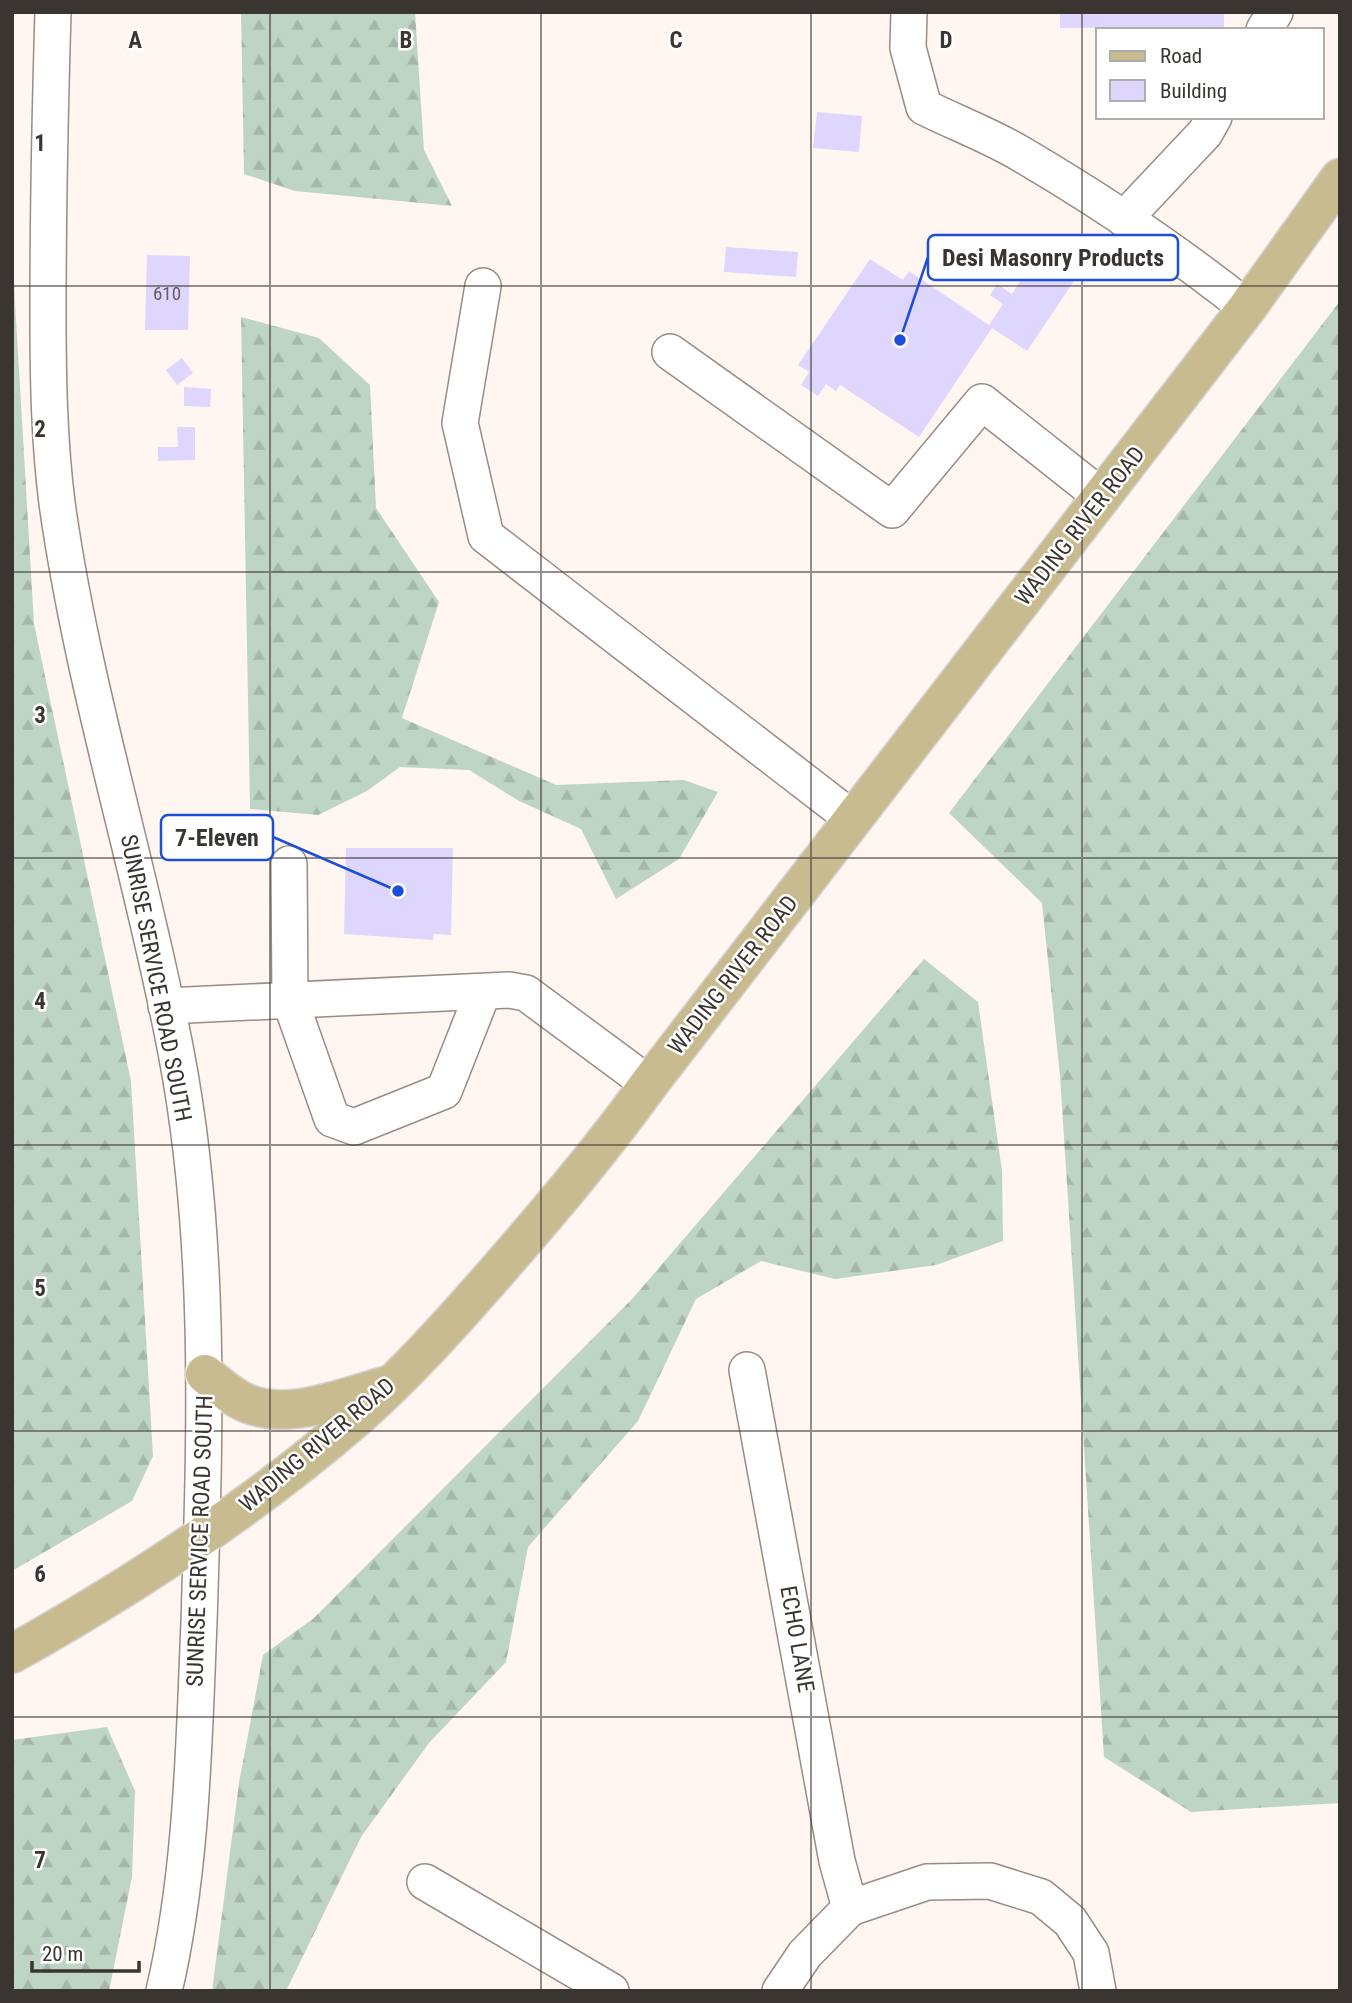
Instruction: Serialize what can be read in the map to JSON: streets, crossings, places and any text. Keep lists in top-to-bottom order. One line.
{"streets":{"main road":["WADING RIVER ROAD"],"street":["SUNRISE SERVICE ROAD SOUTH","ECHO LANE"]},"crossings":[["WADING RIVER ROAD","SUNRISE SERVICE ROAD SOUTH"]],"places":["Desi Masonry Products","7-Eleven"],"house_numbers":["610"],"legend":["Road","Building"],"scale_bar":"20 m","grid":{"columns":["A","B","C","D"],"rows":["1","2","3","4","5","6","7"]}}
